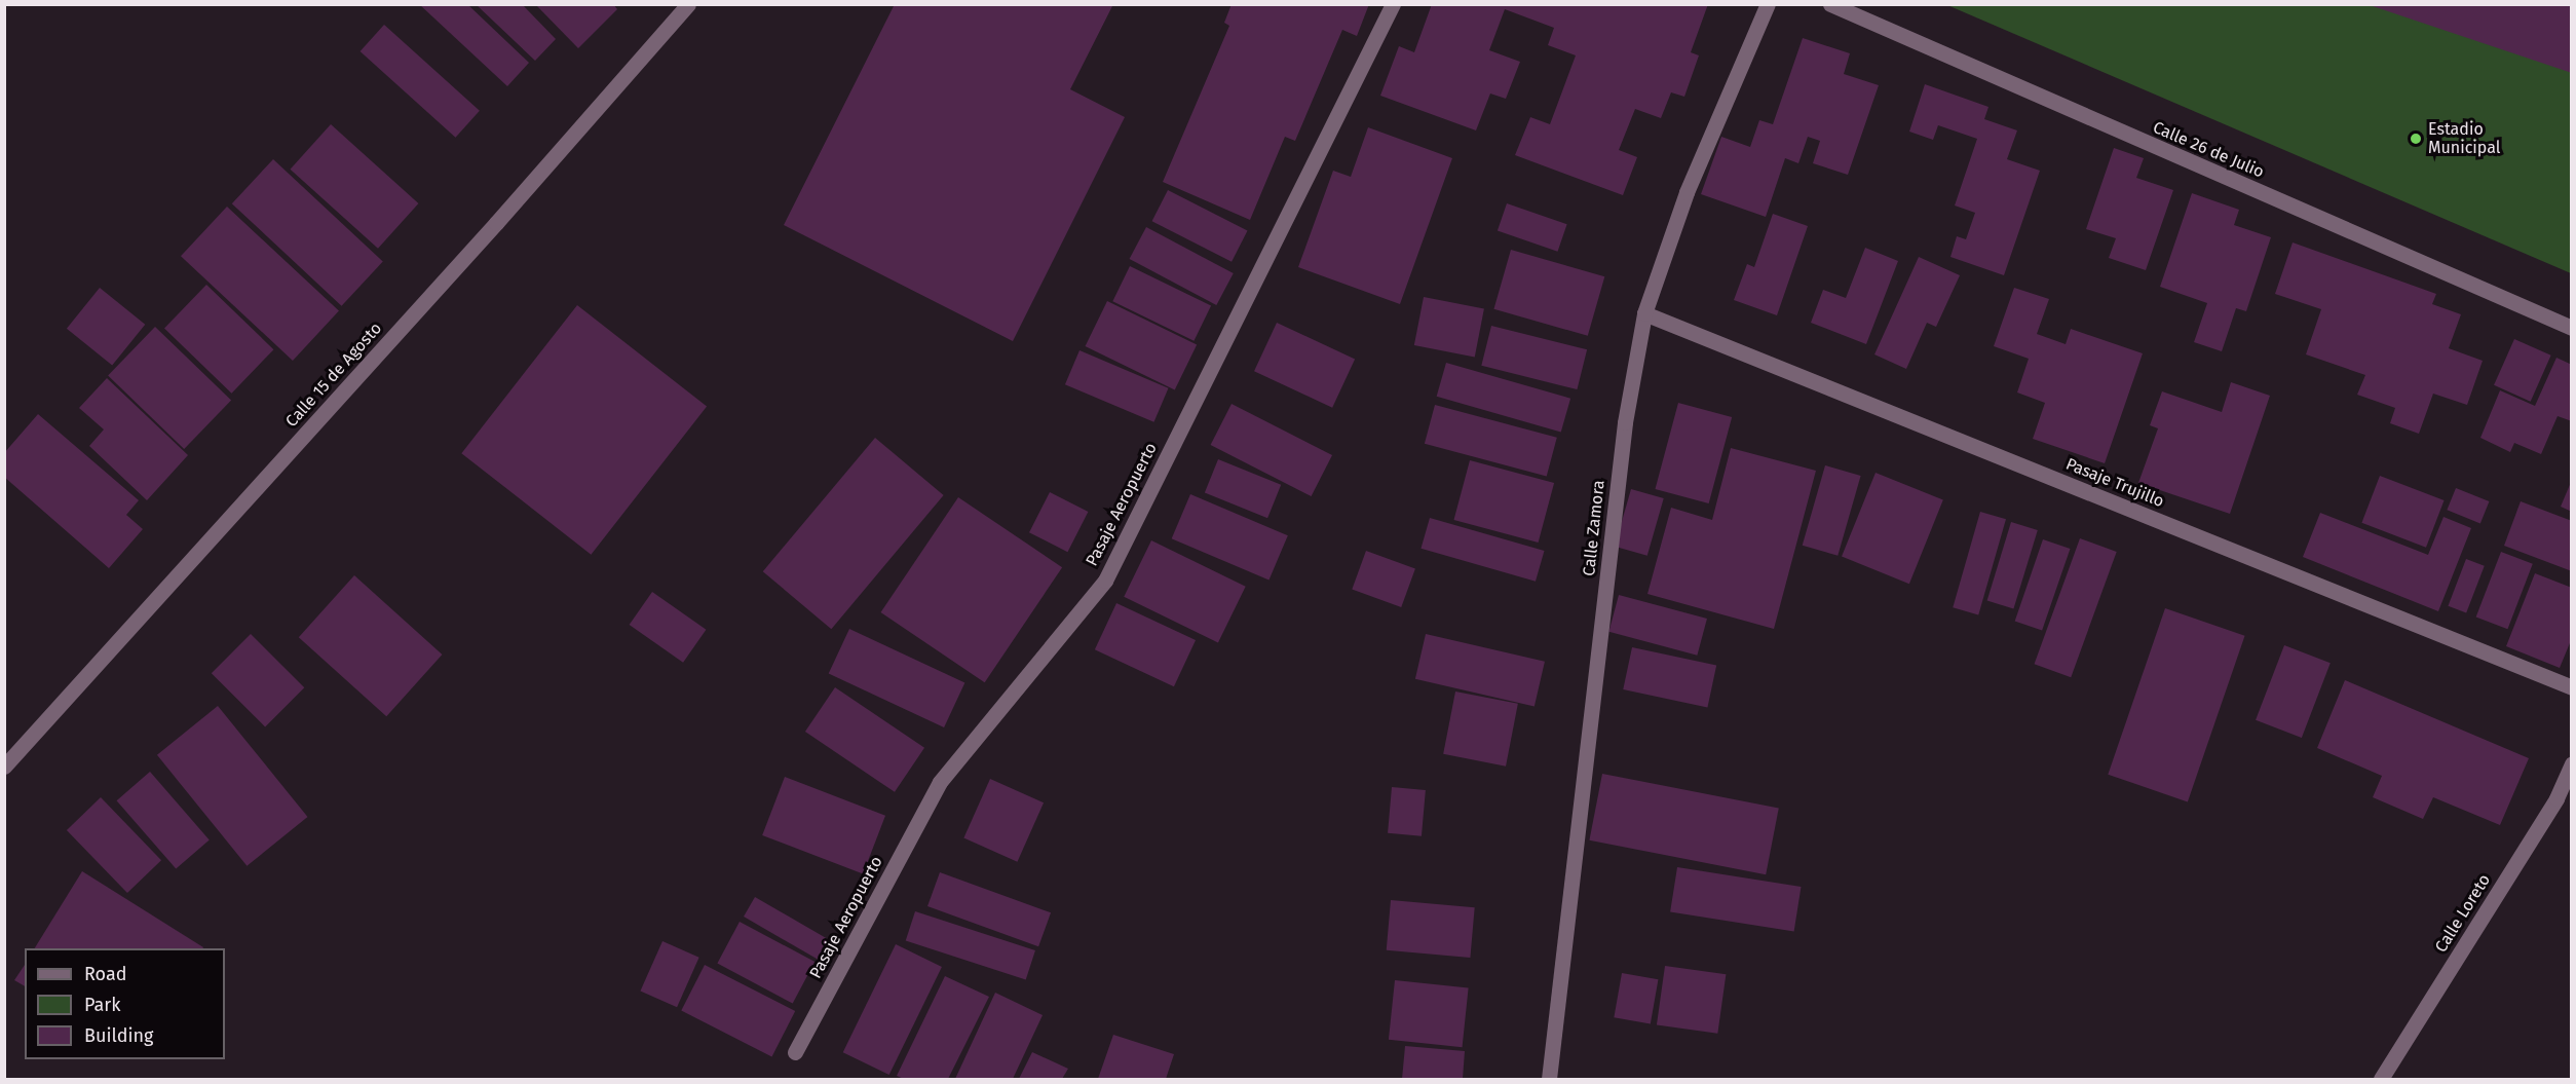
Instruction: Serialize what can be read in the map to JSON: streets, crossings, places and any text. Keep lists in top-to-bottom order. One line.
{"streets":{"street":["Calle 26 de Julio","Calle 15 de Agosto","Pasaje Trujillo","Pasaje Aeropuerto","Calle Zamora","Calle Loreto"]},"crossings":[["Pasaje Trujillo","Calle Zamora"]],"places":["Estadio Municipal"],"legend":["Road","Park","Building"]}
